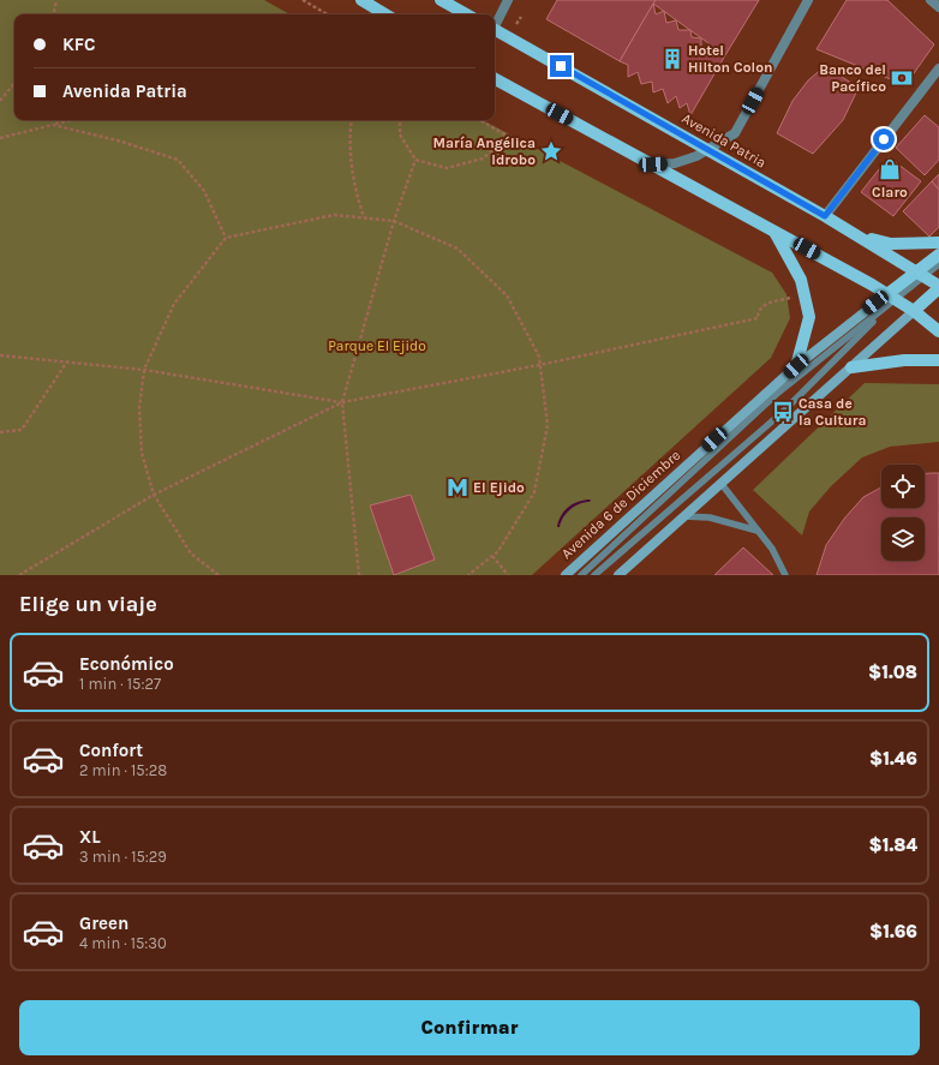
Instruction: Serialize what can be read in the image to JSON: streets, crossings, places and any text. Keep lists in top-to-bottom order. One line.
{"streets":{"main road":["Avenida Patria","Avenida 6 de Diciembre"]},"crossings":[["Avenida Patria","Avenida 6 de Diciembre"]],"parks":["Parque El Ejido"],"places":{"building":["Hotel Hilton Colon"],"bank":["Banco del Pacífico"],"place":["María Angélica Idrobo"],"shop":["Claro"],"bus stop":["Casa de la Cultura"],"metro station":["El Ejido"]},"page":{"banner":["KFC","Avenida Patria"],"heading":"Elige un viaje","list":[{"name":"Económico","note":"1 min · 15:27","value":"$1.08"},{"name":"Confort","note":"2 min · 15:28","value":"$1.46"},{"name":"XL","note":"3 min · 15:29","value":"$1.84"},{"name":"Green","note":"4 min · 15:30","value":"$1.66"}],"buttons":"Confirmar"}}
